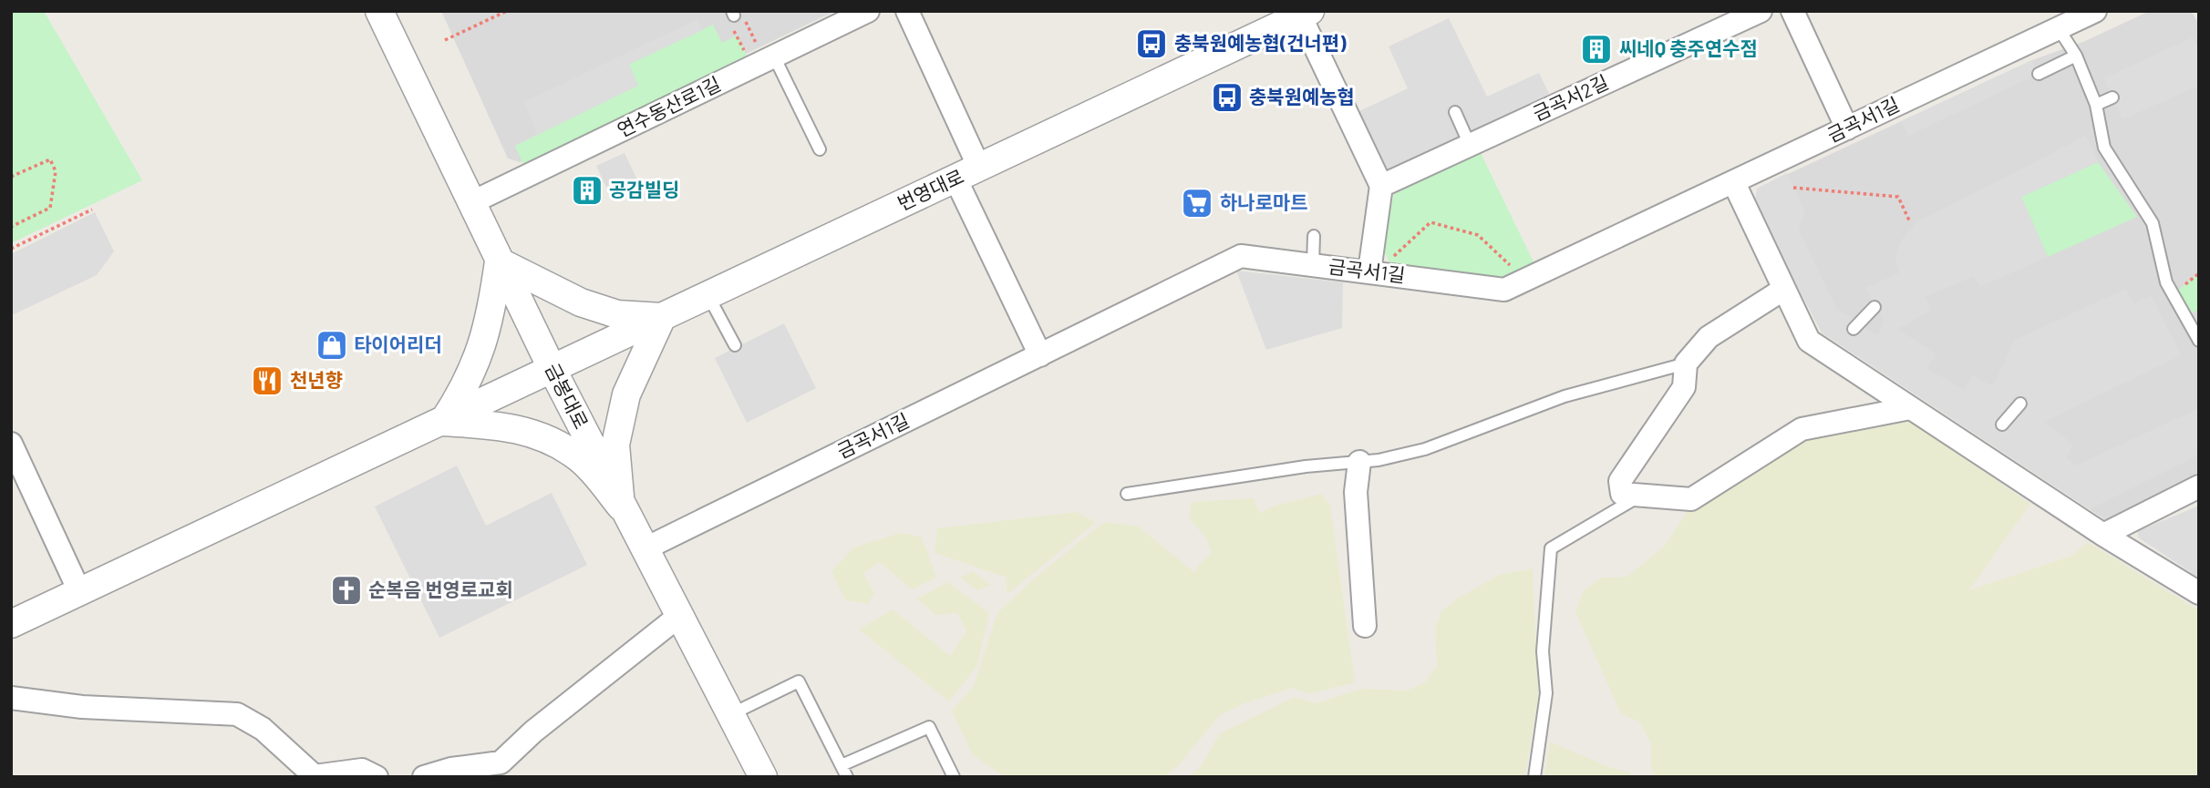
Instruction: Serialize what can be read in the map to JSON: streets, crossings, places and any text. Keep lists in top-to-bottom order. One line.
{"streets":{"street":["금곡서2길","연수동산로1길","금곡서1길","번영대로","금봉대로"]},"crossings":[["연수동산로1길","금봉대로"],["금곡서1길","금봉대로"],["번영대로","금봉대로"]],"places":{"bus stop":["충북원예농협(건너편)","충북원예농협"],"building":["씨네Q 충주연수점","공감빌딩"],"supermarket":["하나로마트"],"shop":["타이어리더"],"restaurant":["천년향"],"church":["순복음 번영로교회"]}}
